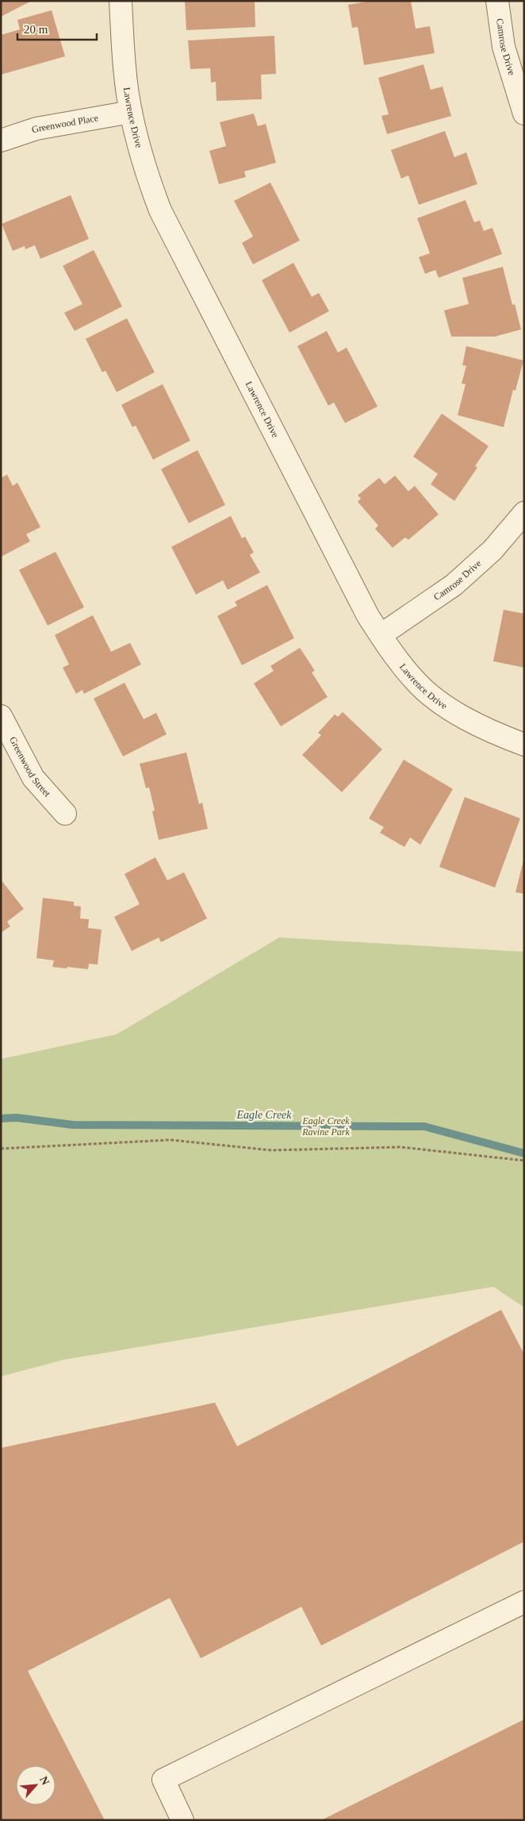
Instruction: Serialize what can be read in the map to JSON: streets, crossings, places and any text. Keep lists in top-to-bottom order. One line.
{"streets":{"street":["Camrose Drive","Lawrence Drive","Greenwood Place","Greenwood Street"]},"crossings":[["Camrose Drive","Lawrence Drive"],["Lawrence Drive","Greenwood Place"]],"water":["Eagle Creek"],"parks":["Eagle Creek Ravine Park"],"scale_bar":"20 m","north":"top right"}
